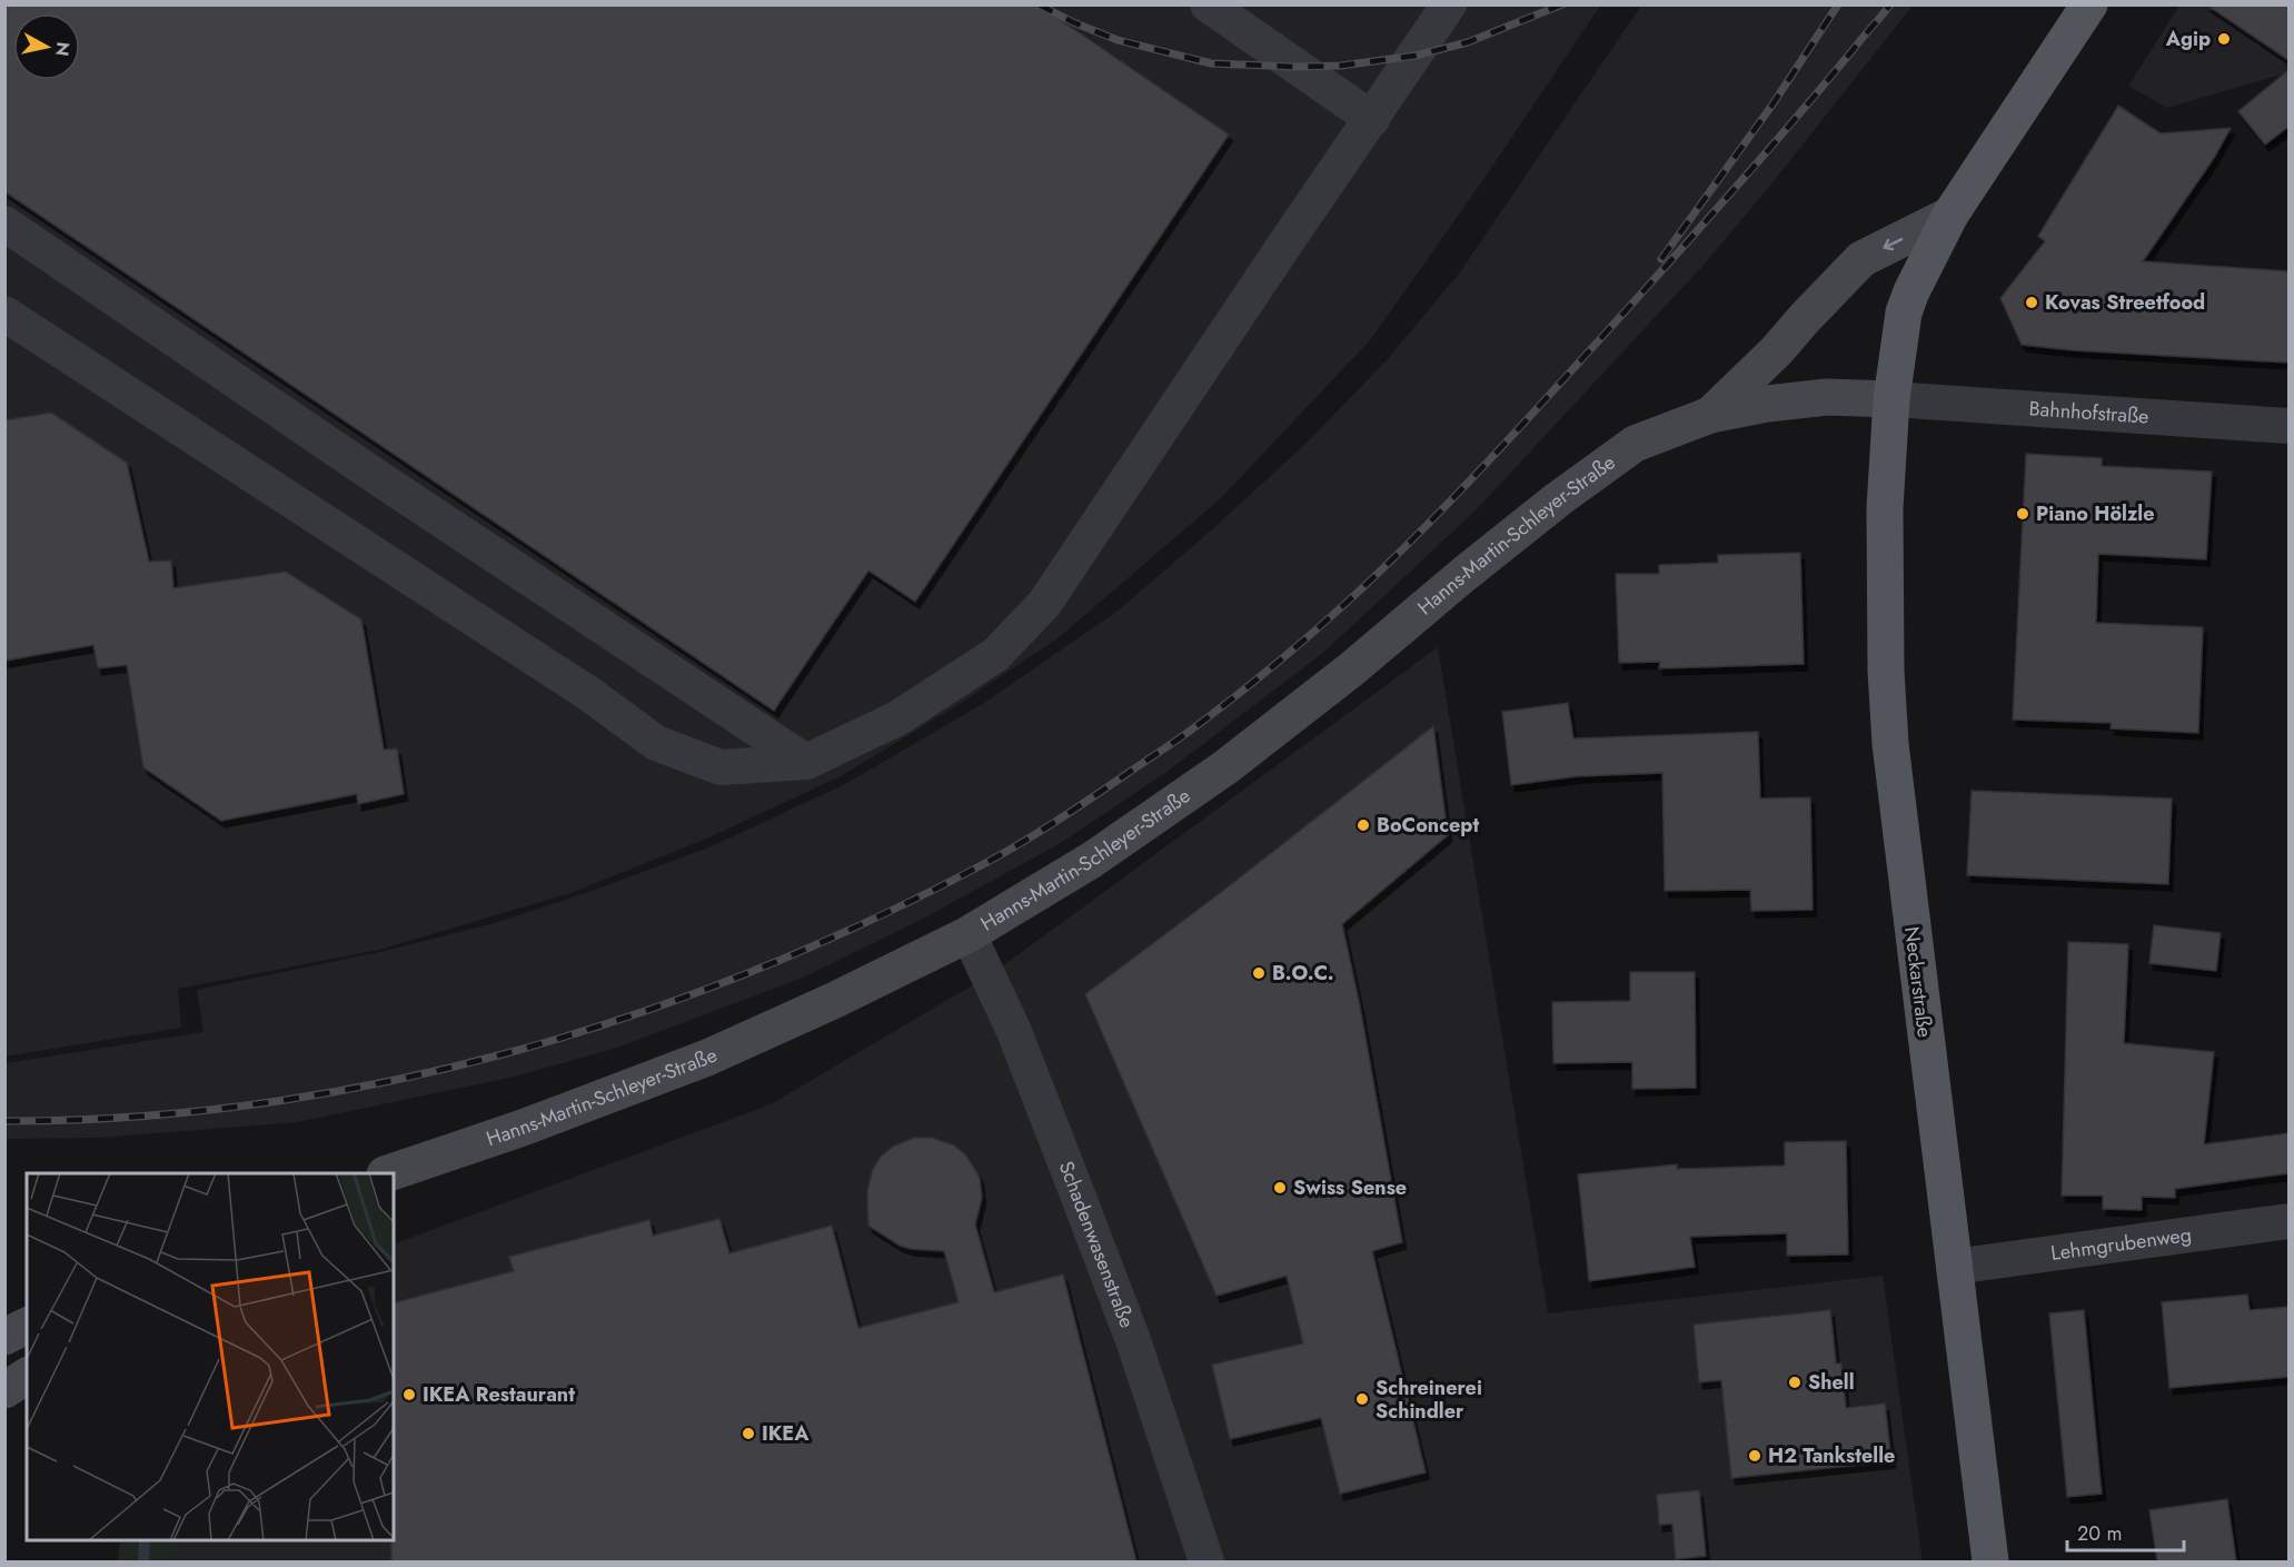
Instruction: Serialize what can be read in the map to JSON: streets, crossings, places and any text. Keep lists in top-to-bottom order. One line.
{"streets":{"main road":["Hanns-Martin-Schleyer-Straße","Neckarstraße"],"street":["Bahnhofstraße","Lehmgrubenweg","Schadenwasenstraße"]},"crossings":[["Bahnhofstraße","Hanns-Martin-Schleyer-Straße"],["Bahnhofstraße","Neckarstraße"],["Hanns-Martin-Schleyer-Straße","Neckarstraße"],["Hanns-Martin-Schleyer-Straße","Schadenwasenstraße"],["Neckarstraße","Lehmgrubenweg"]],"places":["Agip","Kovas Streetfood","Piano Hölzle","BoConcept","B.O.C.","Swiss Sense","Shell","IKEA Restaurant","Schreinerei Schindler","IKEA","H2 Tankstelle"],"scale_bar":"20 m","north":"right"}
